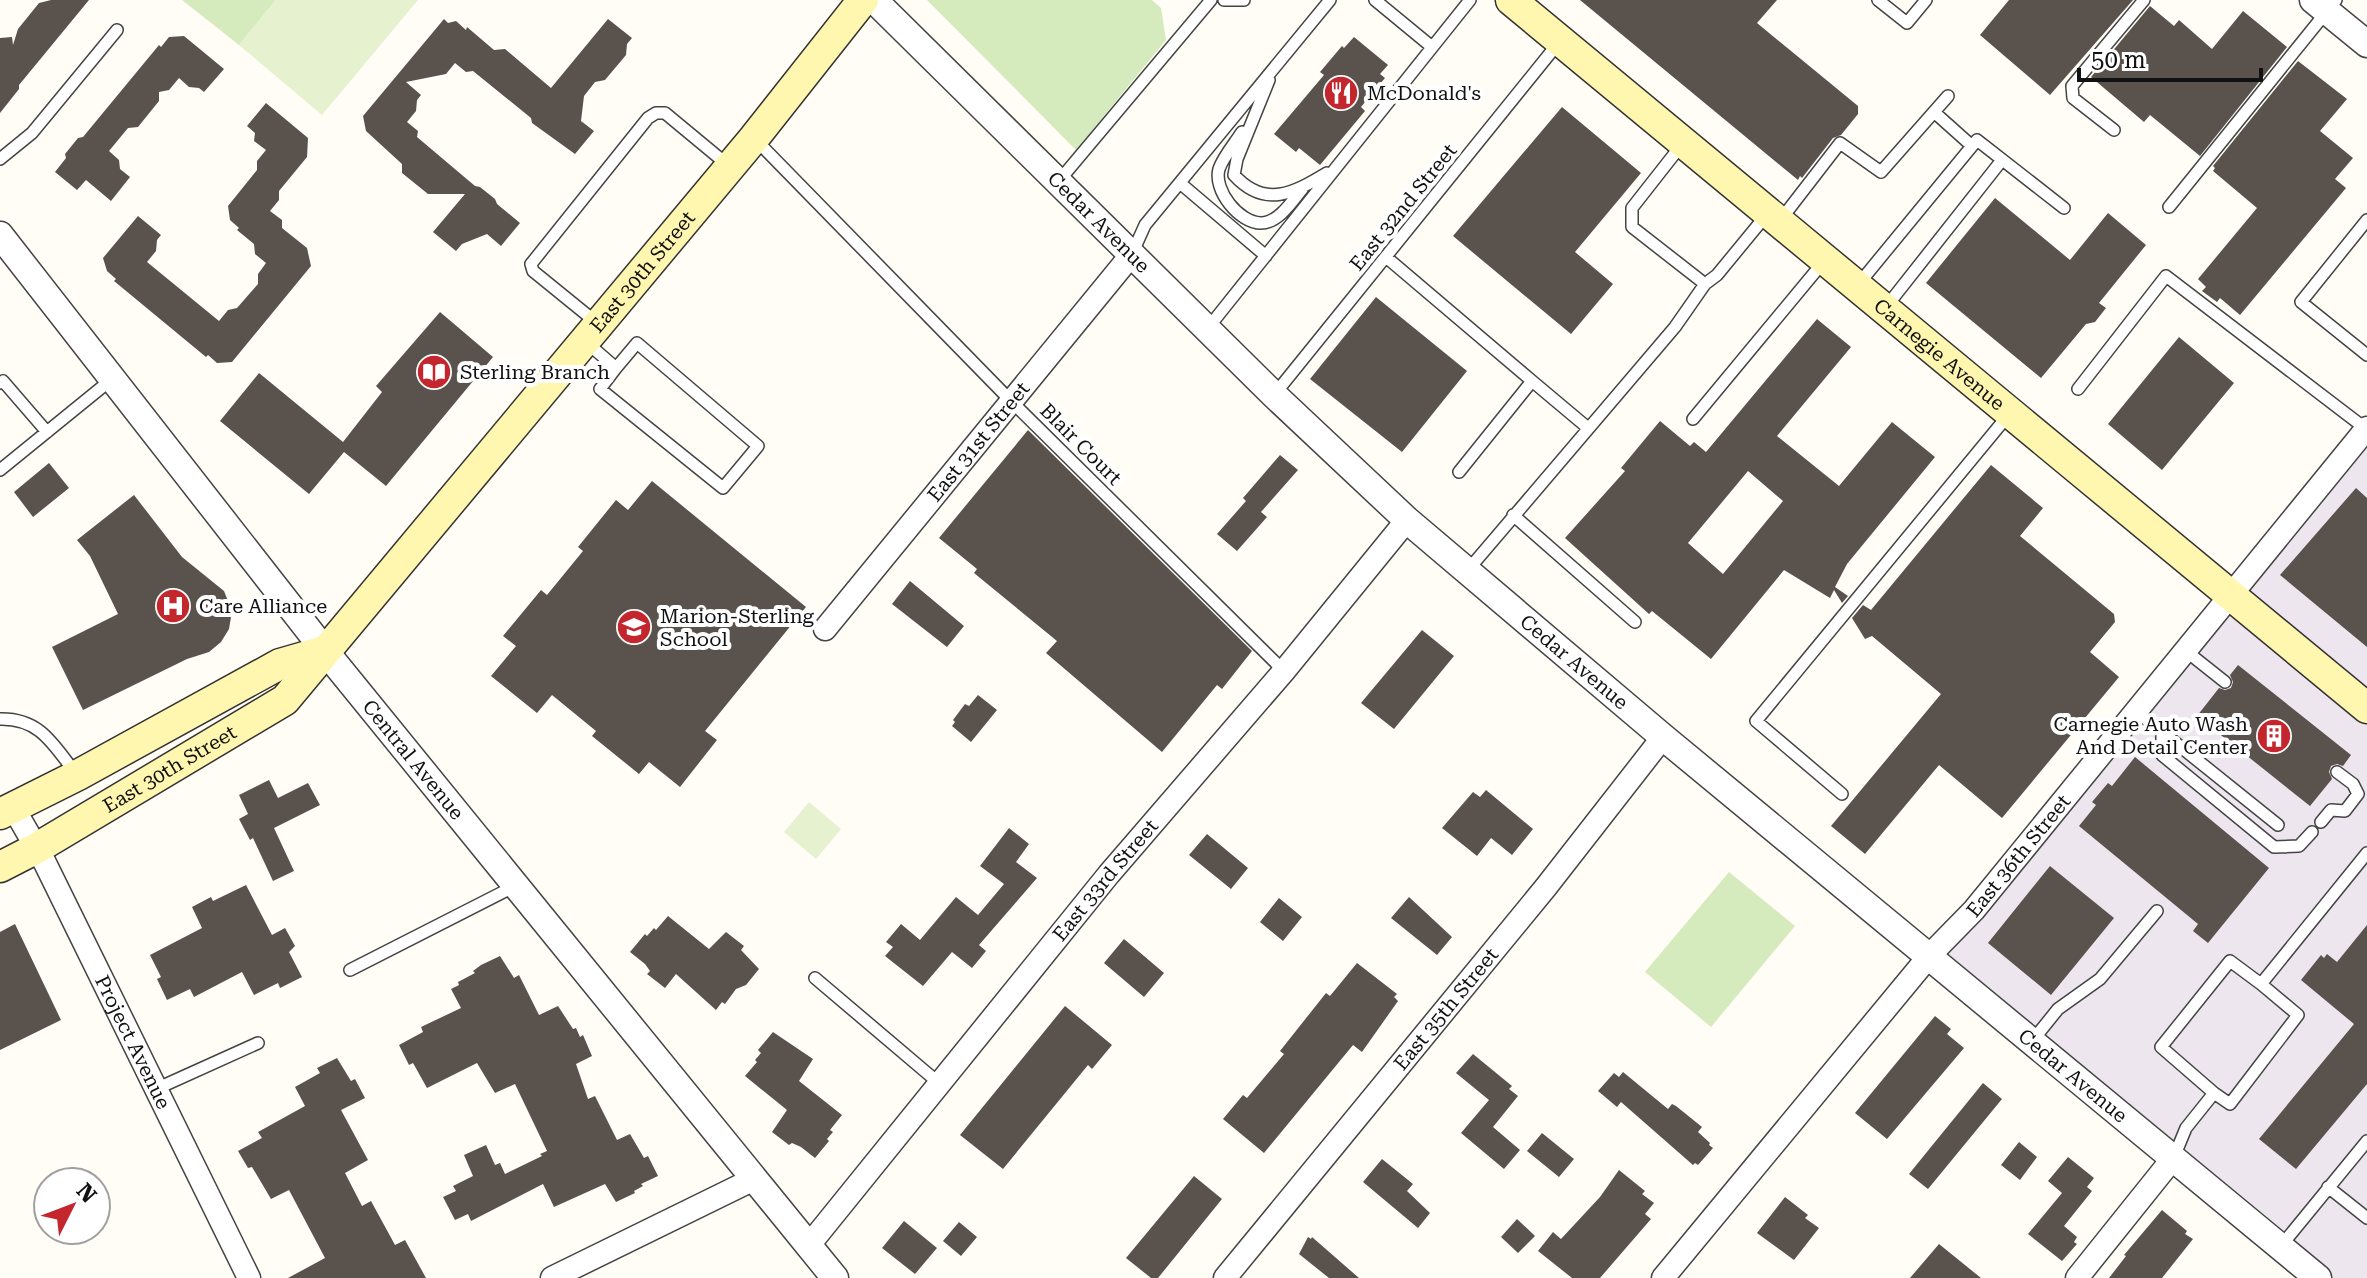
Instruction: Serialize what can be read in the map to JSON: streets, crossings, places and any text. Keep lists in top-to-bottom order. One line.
{"streets":{"main road":["East 30th Street","Carnegie Avenue"],"street":["Cedar Avenue","East 31st Street","Central Avenue","East 36th Street","East 33rd Street","East 35th Street","Project Avenue"],"lane":["East 32nd Street","Blair Court"]},"crossings":[["East 32nd Street","Cedar Avenue"],["East 32nd Street","Carnegie Avenue"],["Cedar Avenue","East 31st Street"],["Cedar Avenue","East 36th Street"],["Cedar Avenue","East 33rd Street"],["Cedar Avenue","East 35th Street"],["East 30th Street","Blair Court"],["East 30th Street","Central Avenue"],["East 30th Street","Project Avenue"],["Carnegie Avenue","East 36th Street"],["East 31st Street","Blair Court"],["Blair Court","East 33rd Street"],["Central Avenue","East 33rd Street"]],"places":{"restaurant":["McDonald's"],"library":["Sterling Branch"],"hospital":["Care Alliance"],"school or university":["Marion-Sterling School"],"building":["Carnegie Auto Wash And Detail Center"]},"scale_bar":"50 m","north":"top right"}
